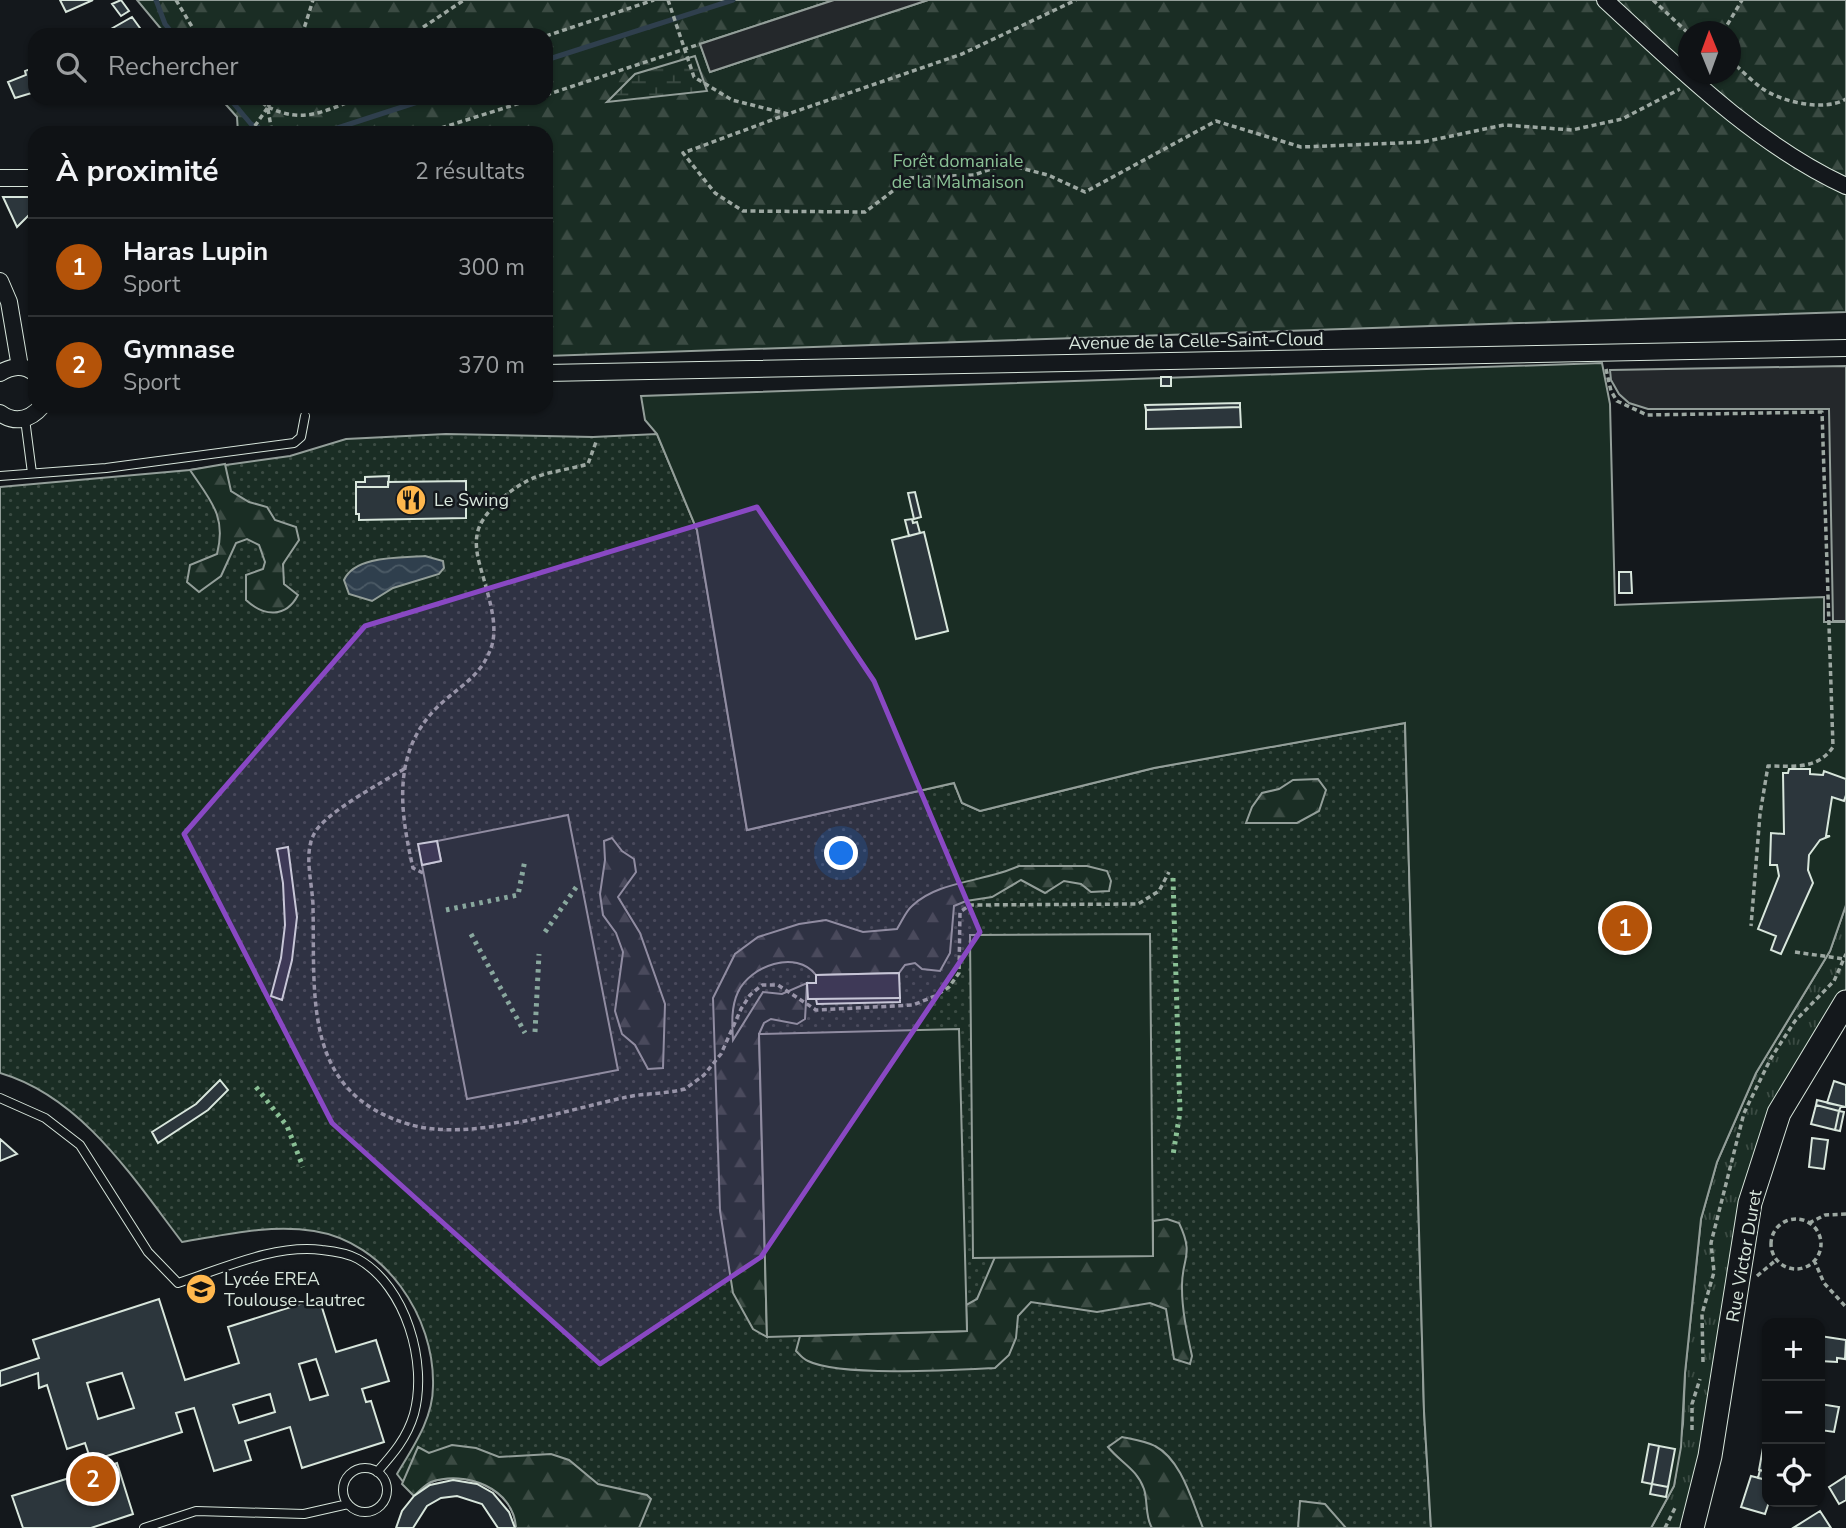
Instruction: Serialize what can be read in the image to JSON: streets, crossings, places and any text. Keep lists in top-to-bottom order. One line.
{"streets":{"street":["Avenue de la Celle-Saint-Cloud","Rue Victor Duret"]},"parks":["Forêt domaniale de la Malmaison"],"places":{"restaurant":["Le Swing"],"school or university":["Lycée EREA Toulouse-Lautrec"]},"north":"top","page":{"search":"Rechercher","heading":["À proximité","2 résultats"],"list":[{"mark":"1","name":"Haras Lupin","note":"Sport","value":"300 m"},{"mark":"2","name":"Gymnase","note":"Sport","value":"370 m"}],"pins":["1","2"],"map_buttons":["+","−"]}}
